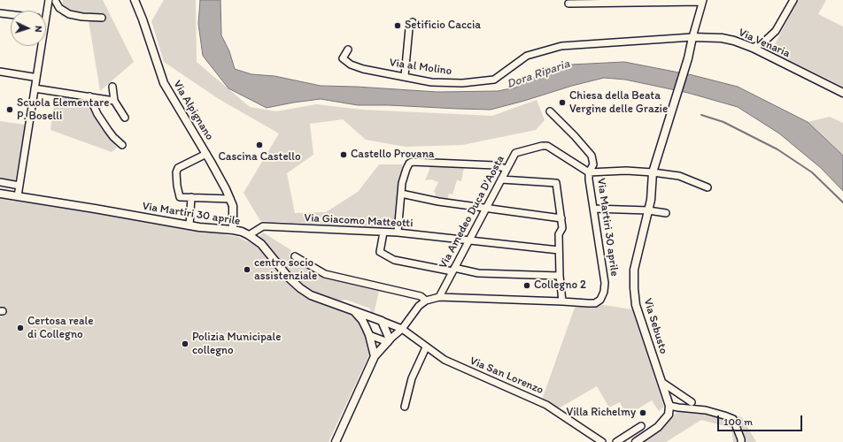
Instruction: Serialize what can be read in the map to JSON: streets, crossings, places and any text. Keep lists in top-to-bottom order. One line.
{"streets":{"street":["Via Venaria","Via al Molino","Via Alpignano","Via Amedeo Duca D'Aosta","Via Martiri 30 aprile","Via Giacomo Matteotti","Via Sebusto","Via San Lorenzo"]},"crossings":[["Via Venaria","Via al Molino"],["Via Venaria","Via Sebusto"],["Via Alpignano","Via Martiri 30 aprile"],["Via Amedeo Duca D'Aosta","Via Martiri 30 aprile"],["Via Amedeo Duca D'Aosta","Via Giacomo Matteotti"],["Via Martiri 30 aprile","Via Giacomo Matteotti"],["Via Martiri 30 aprile","Via San Lorenzo"]],"water":["Dora Riparia"],"places":["Setificio Caccia","Chiesa della Beata Vergine delle Grazie","Scuola Elementare P. Boselli","Cascina Castello","Castello Provana","centro socio assistenziale","Collegno 2","Certosa reale di Collegno","Polizia Municipale collegno","Villa Richelmy"],"scale_bar":"100 m","north":"right"}
